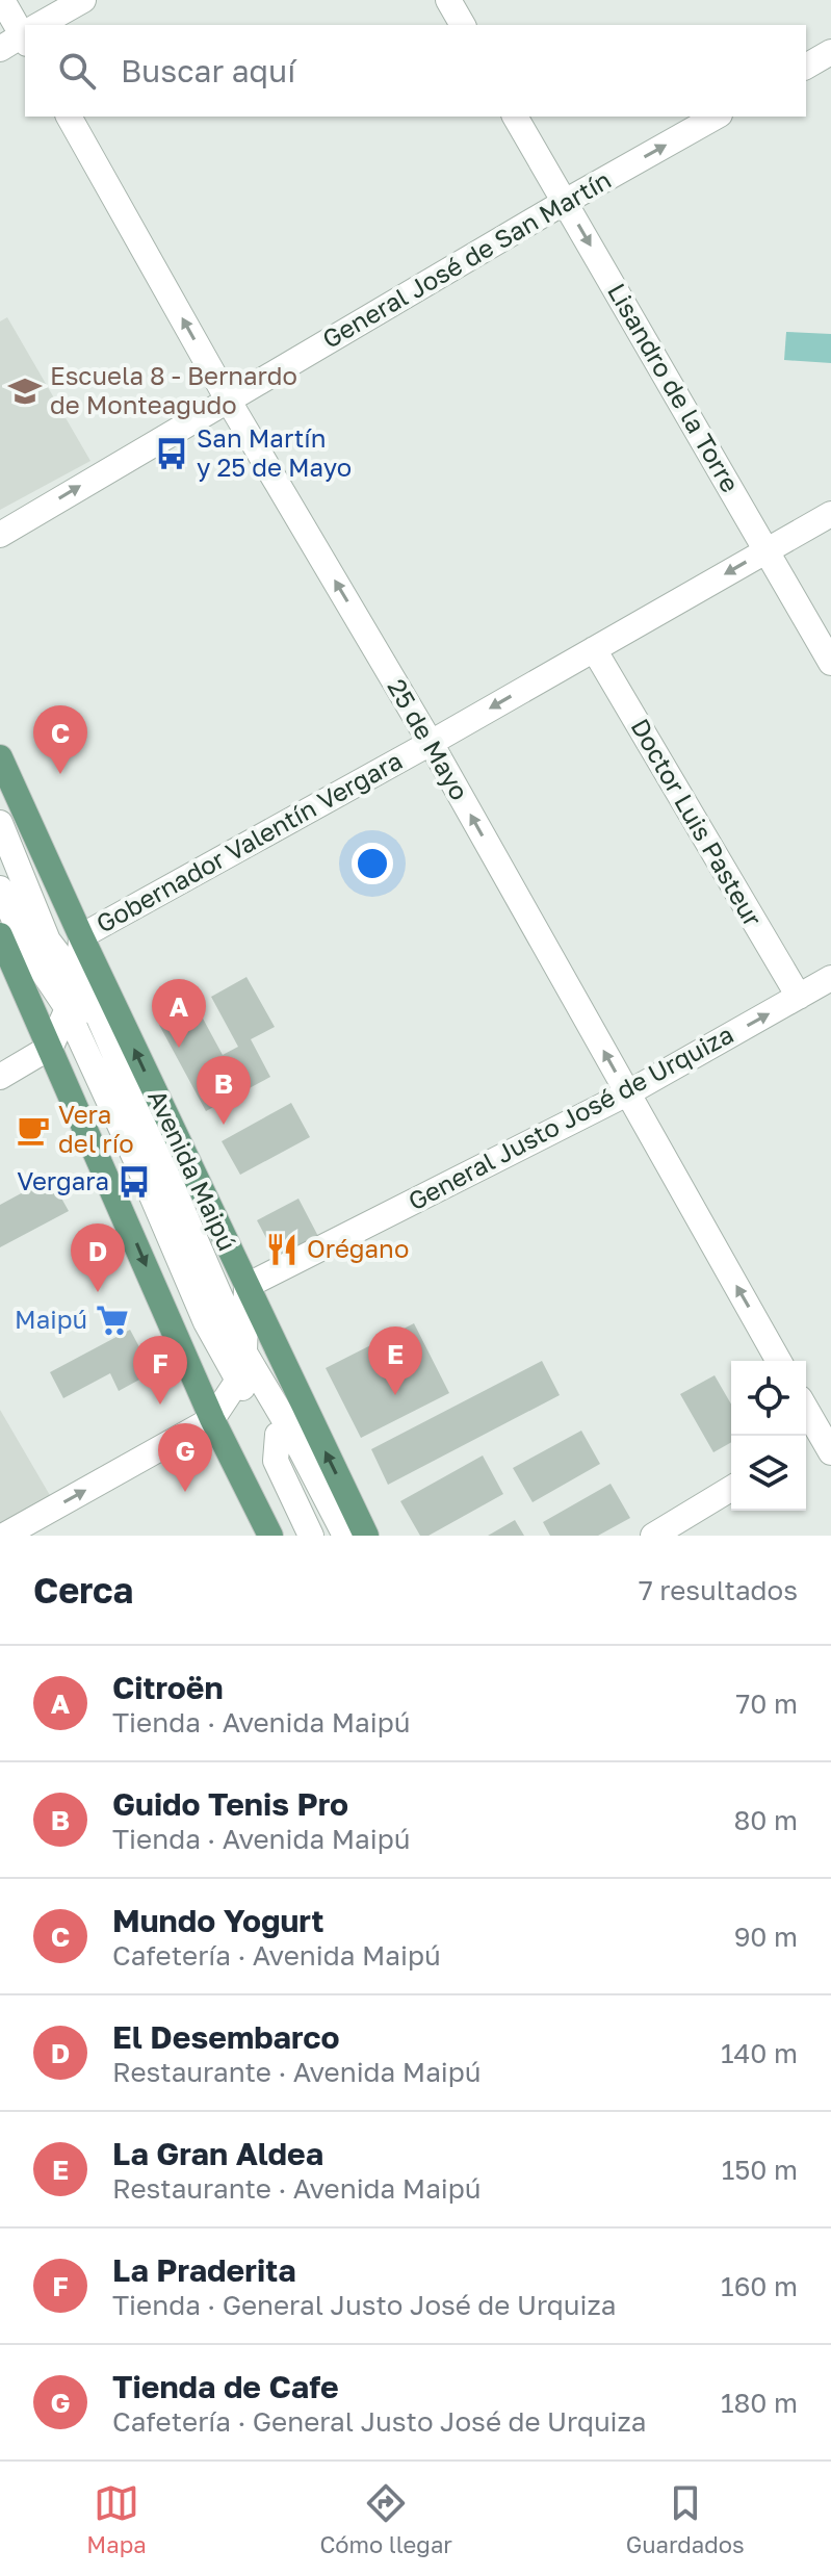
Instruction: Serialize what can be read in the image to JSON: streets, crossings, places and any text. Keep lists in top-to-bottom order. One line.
{"streets":{"main road":["Avenida Maipú"],"street":["General José de San Martín","Lisandro de la Torre","25 de Mayo","Doctor Luis Pasteur","Gobernador Valentín Vergara","General Justo José de Urquiza"]},"crossings":[["General José de San Martín","Lisandro de la Torre"],["General José de San Martín","25 de Mayo"],["Lisandro de la Torre","Gobernador Valentín Vergara"],["25 de Mayo","Gobernador Valentín Vergara"],["25 de Mayo","General Justo José de Urquiza"],["Doctor Luis Pasteur","Gobernador Valentín Vergara"],["Doctor Luis Pasteur","General Justo José de Urquiza"],["Gobernador Valentín Vergara","Avenida Maipú"],["General Justo José de Urquiza","Avenida Maipú"]],"one_way":["General José de San Martín","Lisandro de la Torre","25 de Mayo","Gobernador Valentín Vergara"],"places":{"school or university":["Escuela 8 - Bernardo de Monteagudo"],"bus stop":["San Martín y 25 de Mayo","Vergara"],"cafe":["Vera del río"],"restaurant":["Orégano"],"supermarket":["Maipú"]},"page":{"search":"Buscar aquí","pins":["C","A","B","D","E","F","G"],"heading":["Cerca","7 resultados"],"list":[{"mark":"A","name":"Citroën","note":"Tienda · Avenida Maipú","value":"70 m"},{"mark":"B","name":"Guido Tenis Pro","note":"Tienda · Avenida Maipú","value":"80 m"},{"mark":"C","name":"Mundo Yogurt","note":"Cafetería · Avenida Maipú","value":"90 m"},{"mark":"D","name":"El Desembarco","note":"Restaurante · Avenida Maipú","value":"140 m"},{"mark":"E","name":"La Gran Aldea","note":"Restaurante · Avenida Maipú","value":"150 m"},{"mark":"F","name":"La Praderita","note":"Tienda · General Justo José de Urquiza","value":"160 m"},{"mark":"G","name":"Tienda de Cafe","note":"Cafetería · General Justo José de Urquiza","value":"180 m"}],"nav":["Mapa","Cómo llegar","Guardados"]}}
